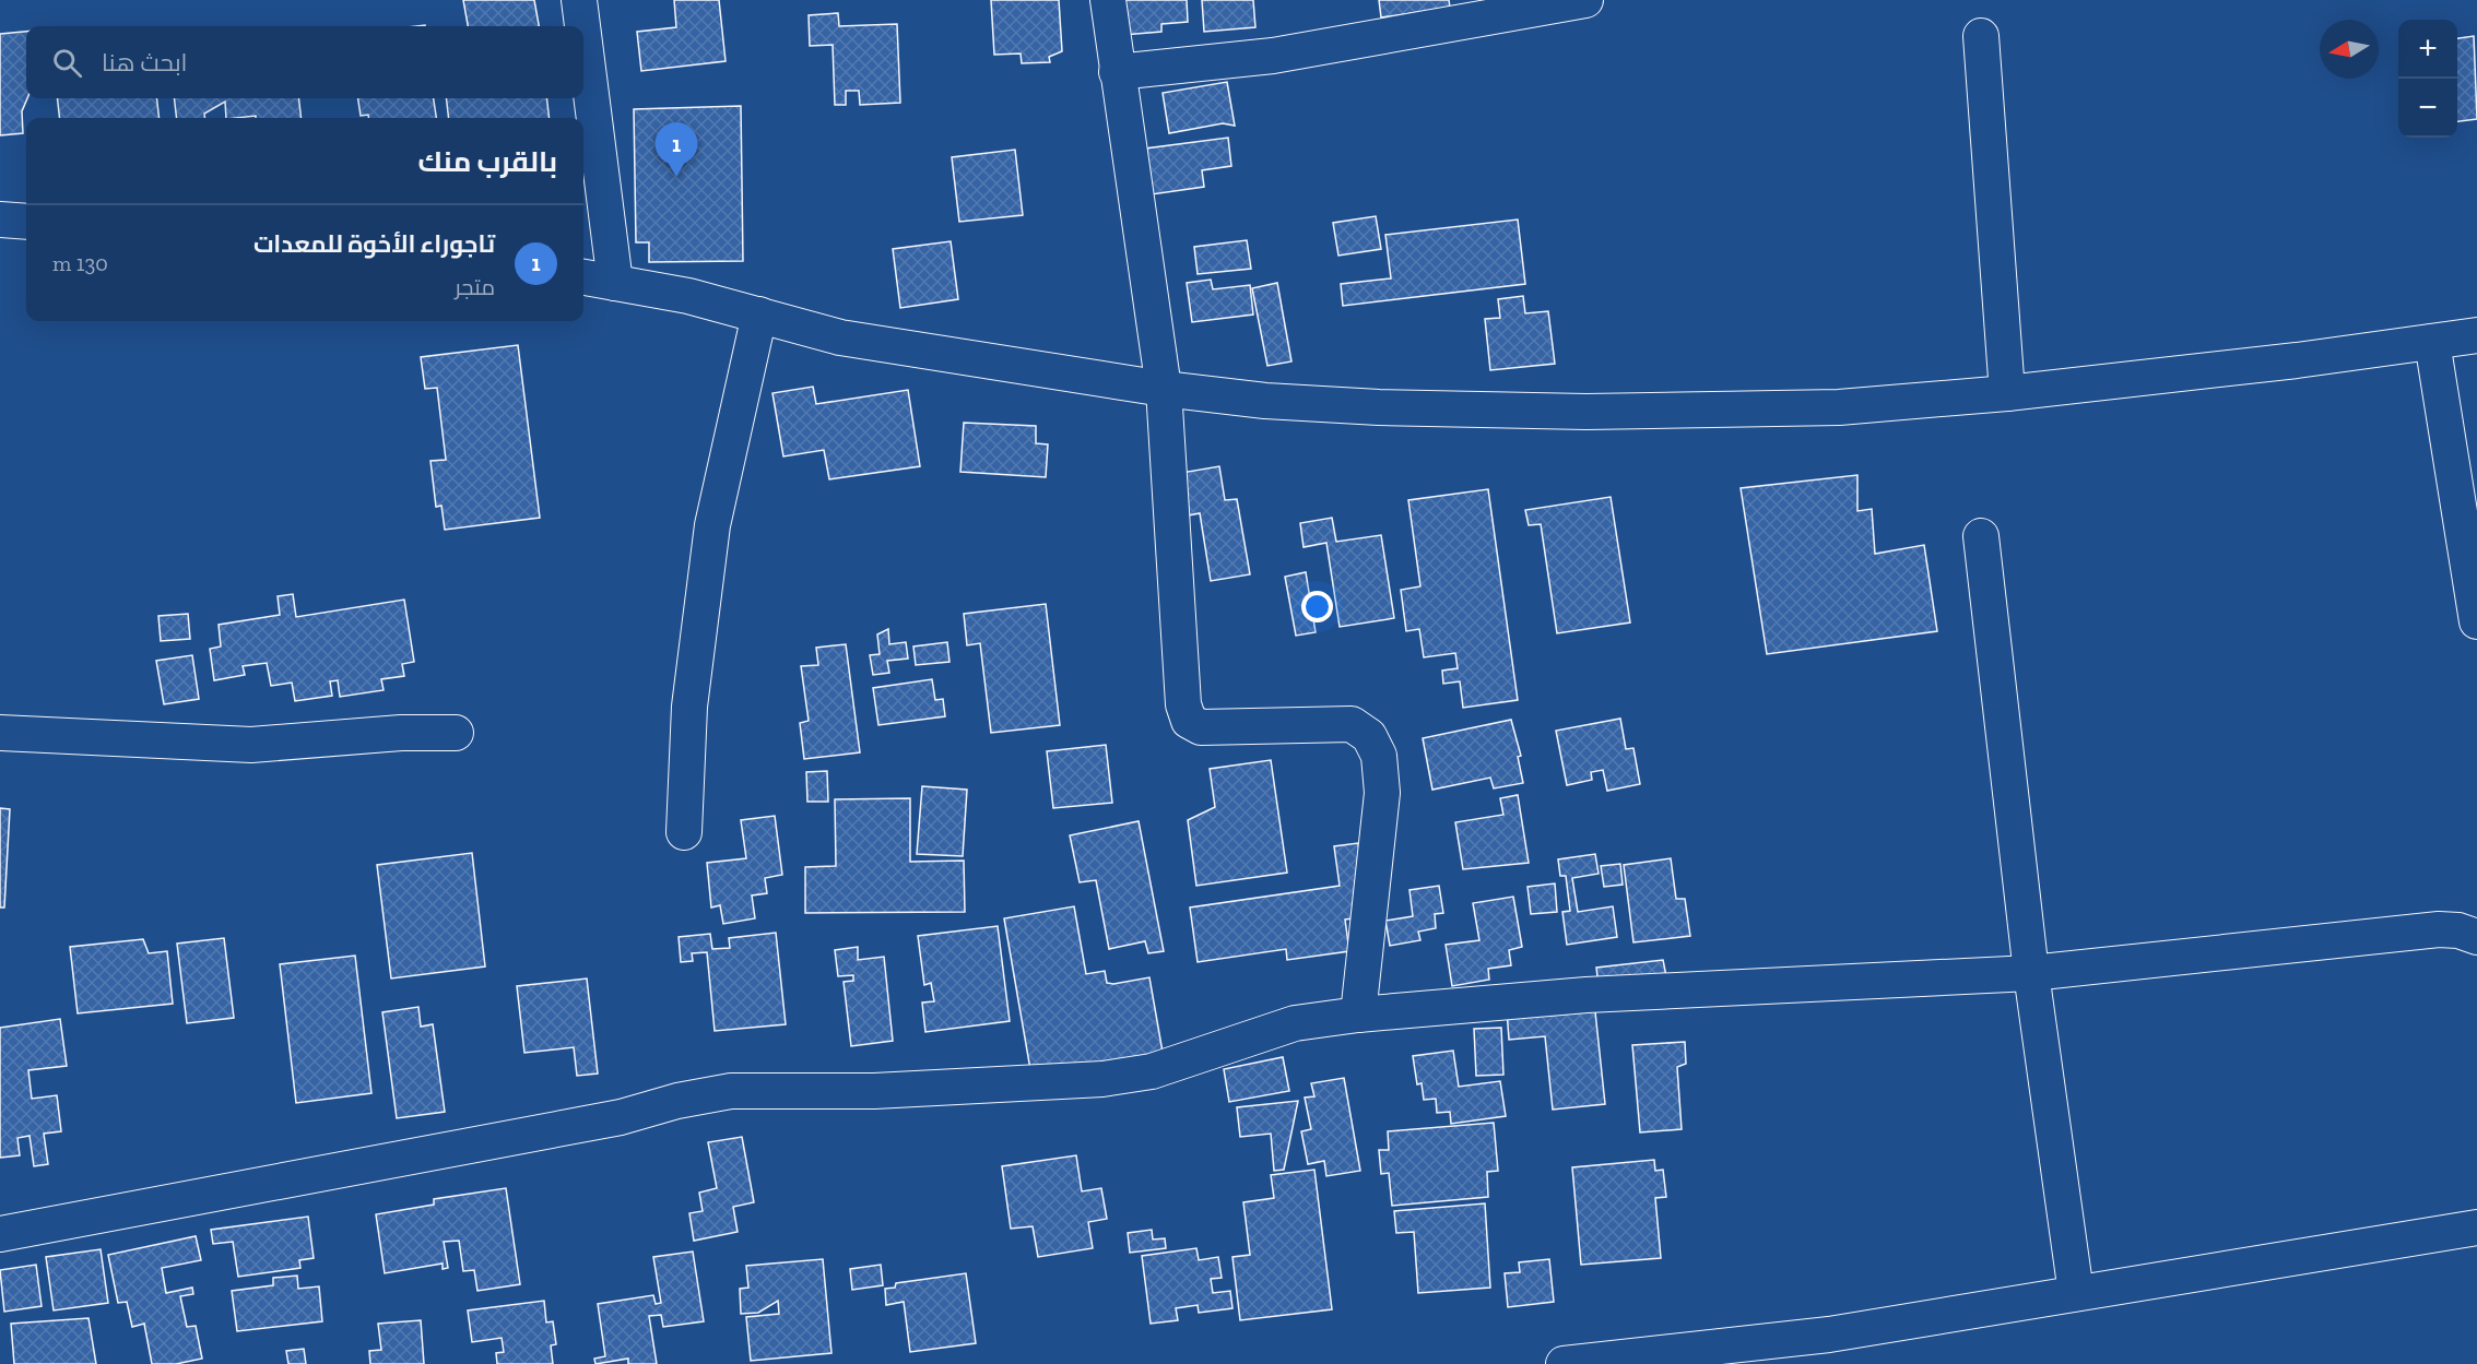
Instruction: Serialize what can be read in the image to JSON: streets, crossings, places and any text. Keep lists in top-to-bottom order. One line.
{"north":"left","page":{"map_buttons":["+","−"],"search":"ابحث هنا","heading":"بالقرب منك","pins":"1","list":[{"mark":"1","name":"تاجوراء الأخوة للمعدات","note":"متجر","value":"130 m"}]}}
